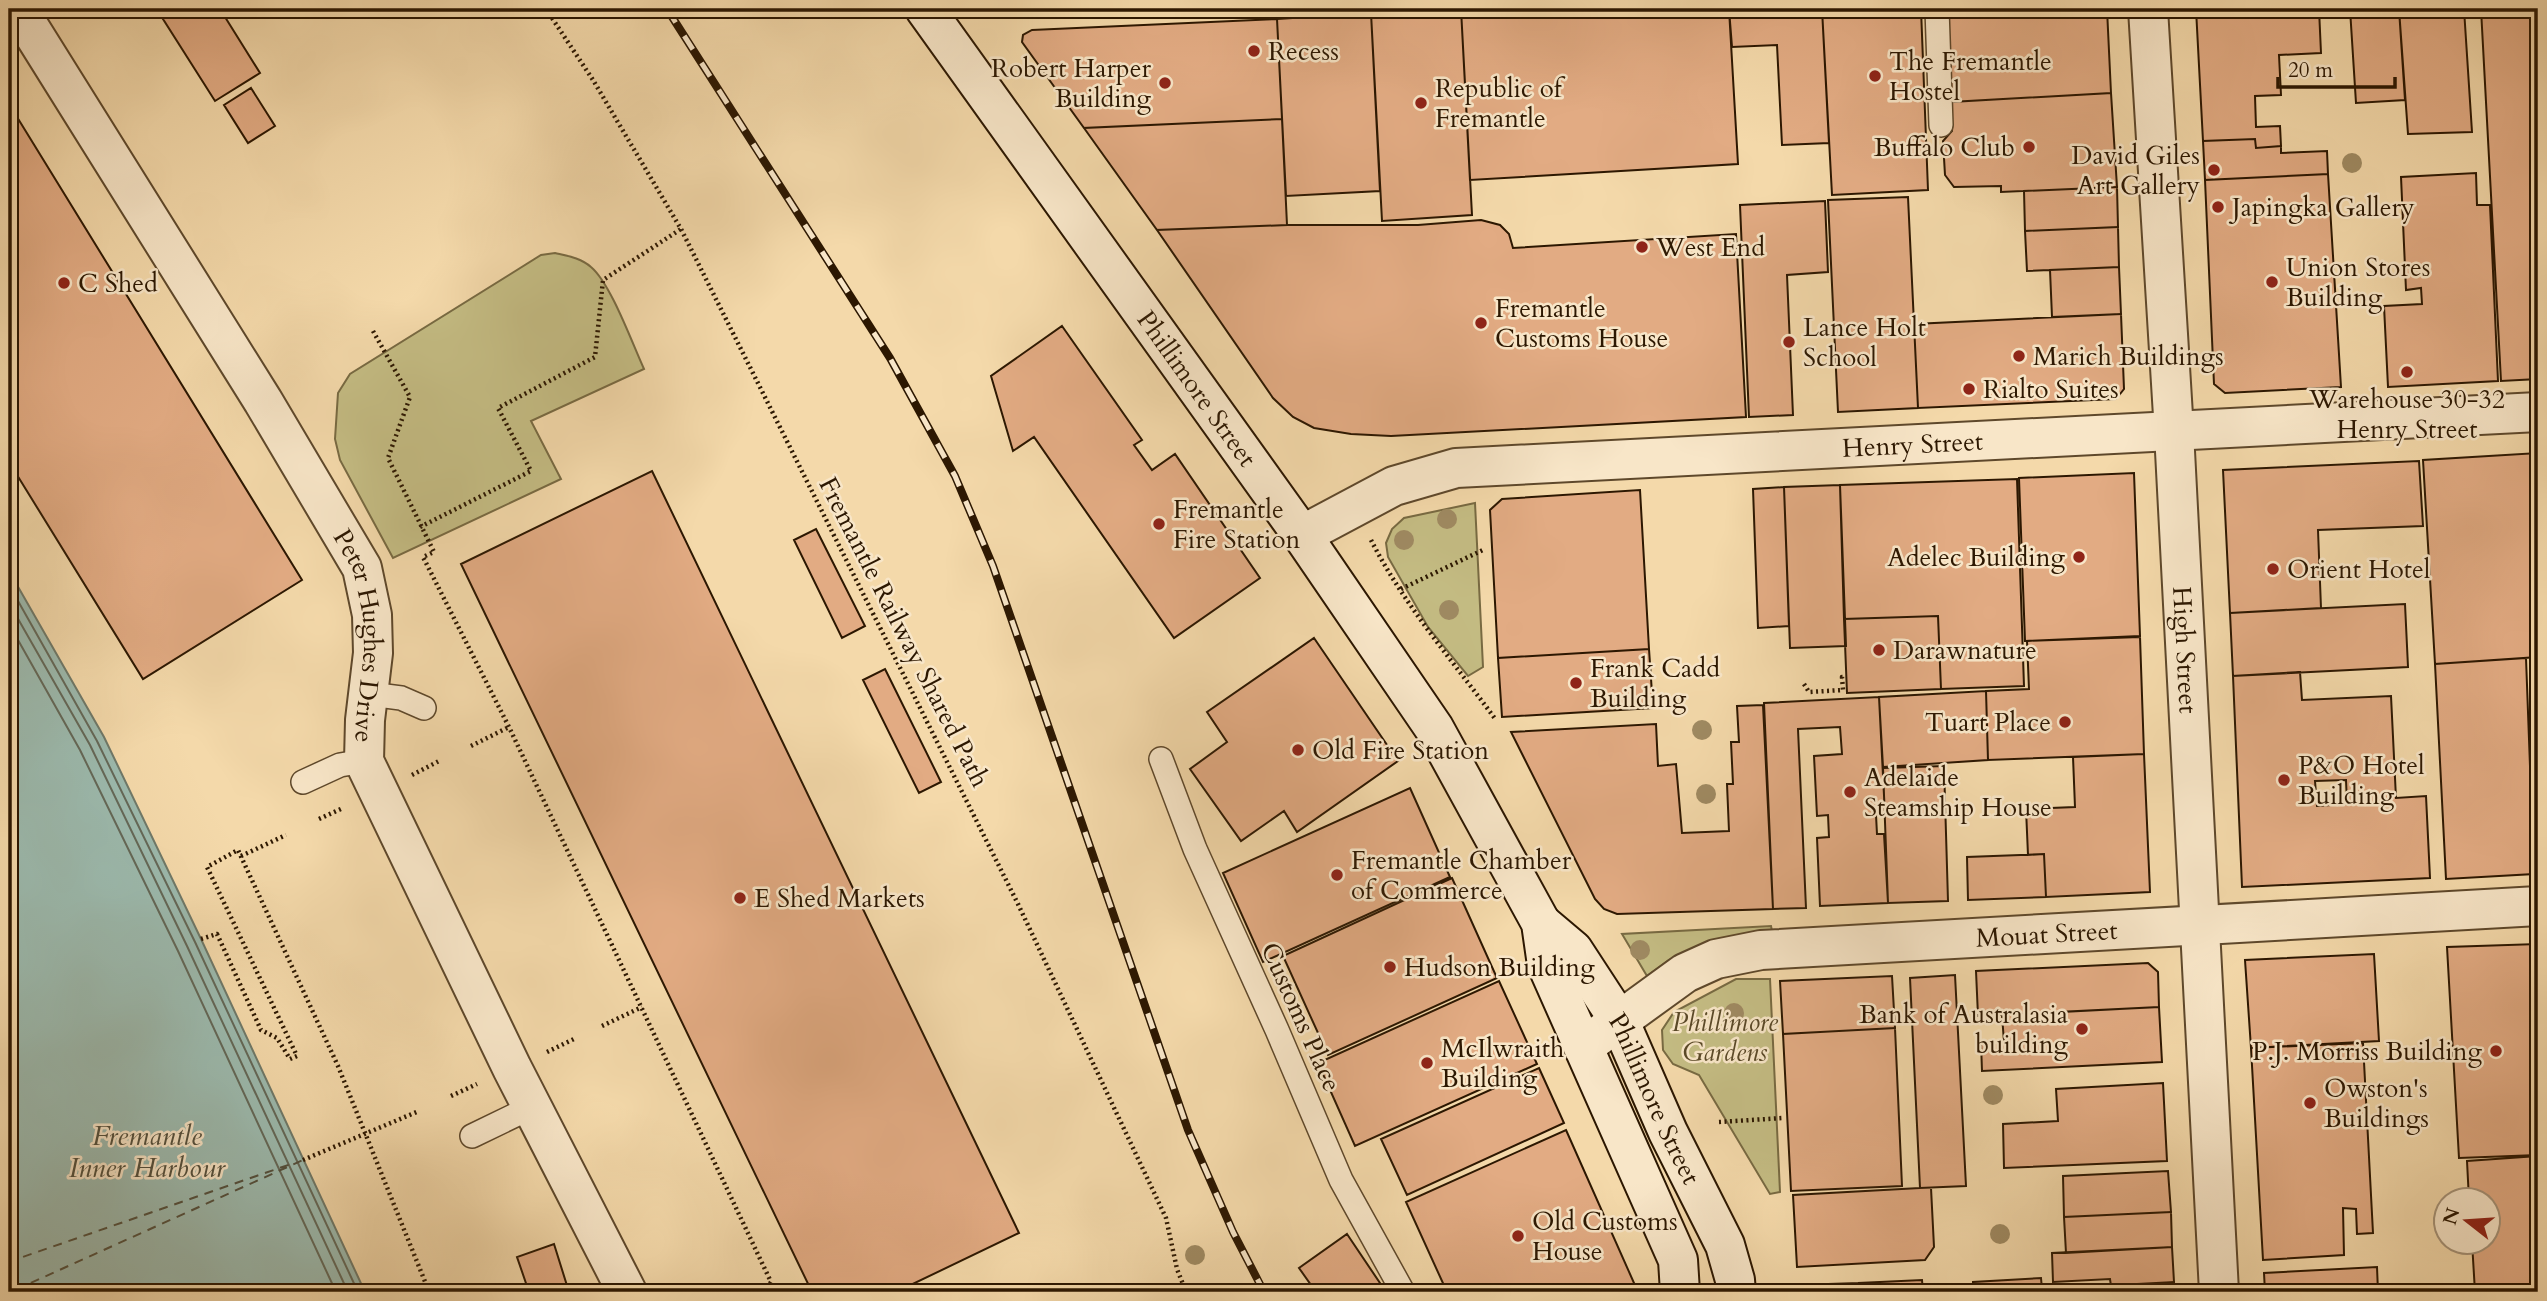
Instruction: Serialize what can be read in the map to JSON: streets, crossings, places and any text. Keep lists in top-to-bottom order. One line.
{"streets":{"street":["Phillimore Street","Henry Street","Peter Hughes Drive","High Street","Mouat Street"],"lane":["Customs Place"],"path":["Fremantle Railway Shared Path"]},"crossings":[["Phillimore Street","Henry Street"],["Phillimore Street","Mouat Street"],["Henry Street","High Street"],["High Street","Mouat Street"]],"water":["Fremantle Inner Harbour"],"parks":["Phillimore Gardens"],"places":["Recess","The Fremantle Hostel","Robert Harper Building","Republic of Fremantle","Buffalo Club","David Giles Art Gallery","Japingka Gallery","West End","Union Stores Building","C Shed","Fremantle Customs House","Lance Holt School","Marich Buildings","Warehouse 30-32 Henry Street","Rialto Suites","Fremantle Fire Station","Adelec Building","Orient Hotel","Darawnature","Frank Cadd Building","Tuart Place","Old Fire Station","P&O Hotel Building","Adelaide Steamship House","Fremantle Chamber of Commerce","E Shed Markets","Hudson Building","Bank of Australasia building","P.J. Morriss Building","McIlwraith Building","Owston's Buildings","Old Customs House"],"scale_bar":"20 m","north":"left"}
